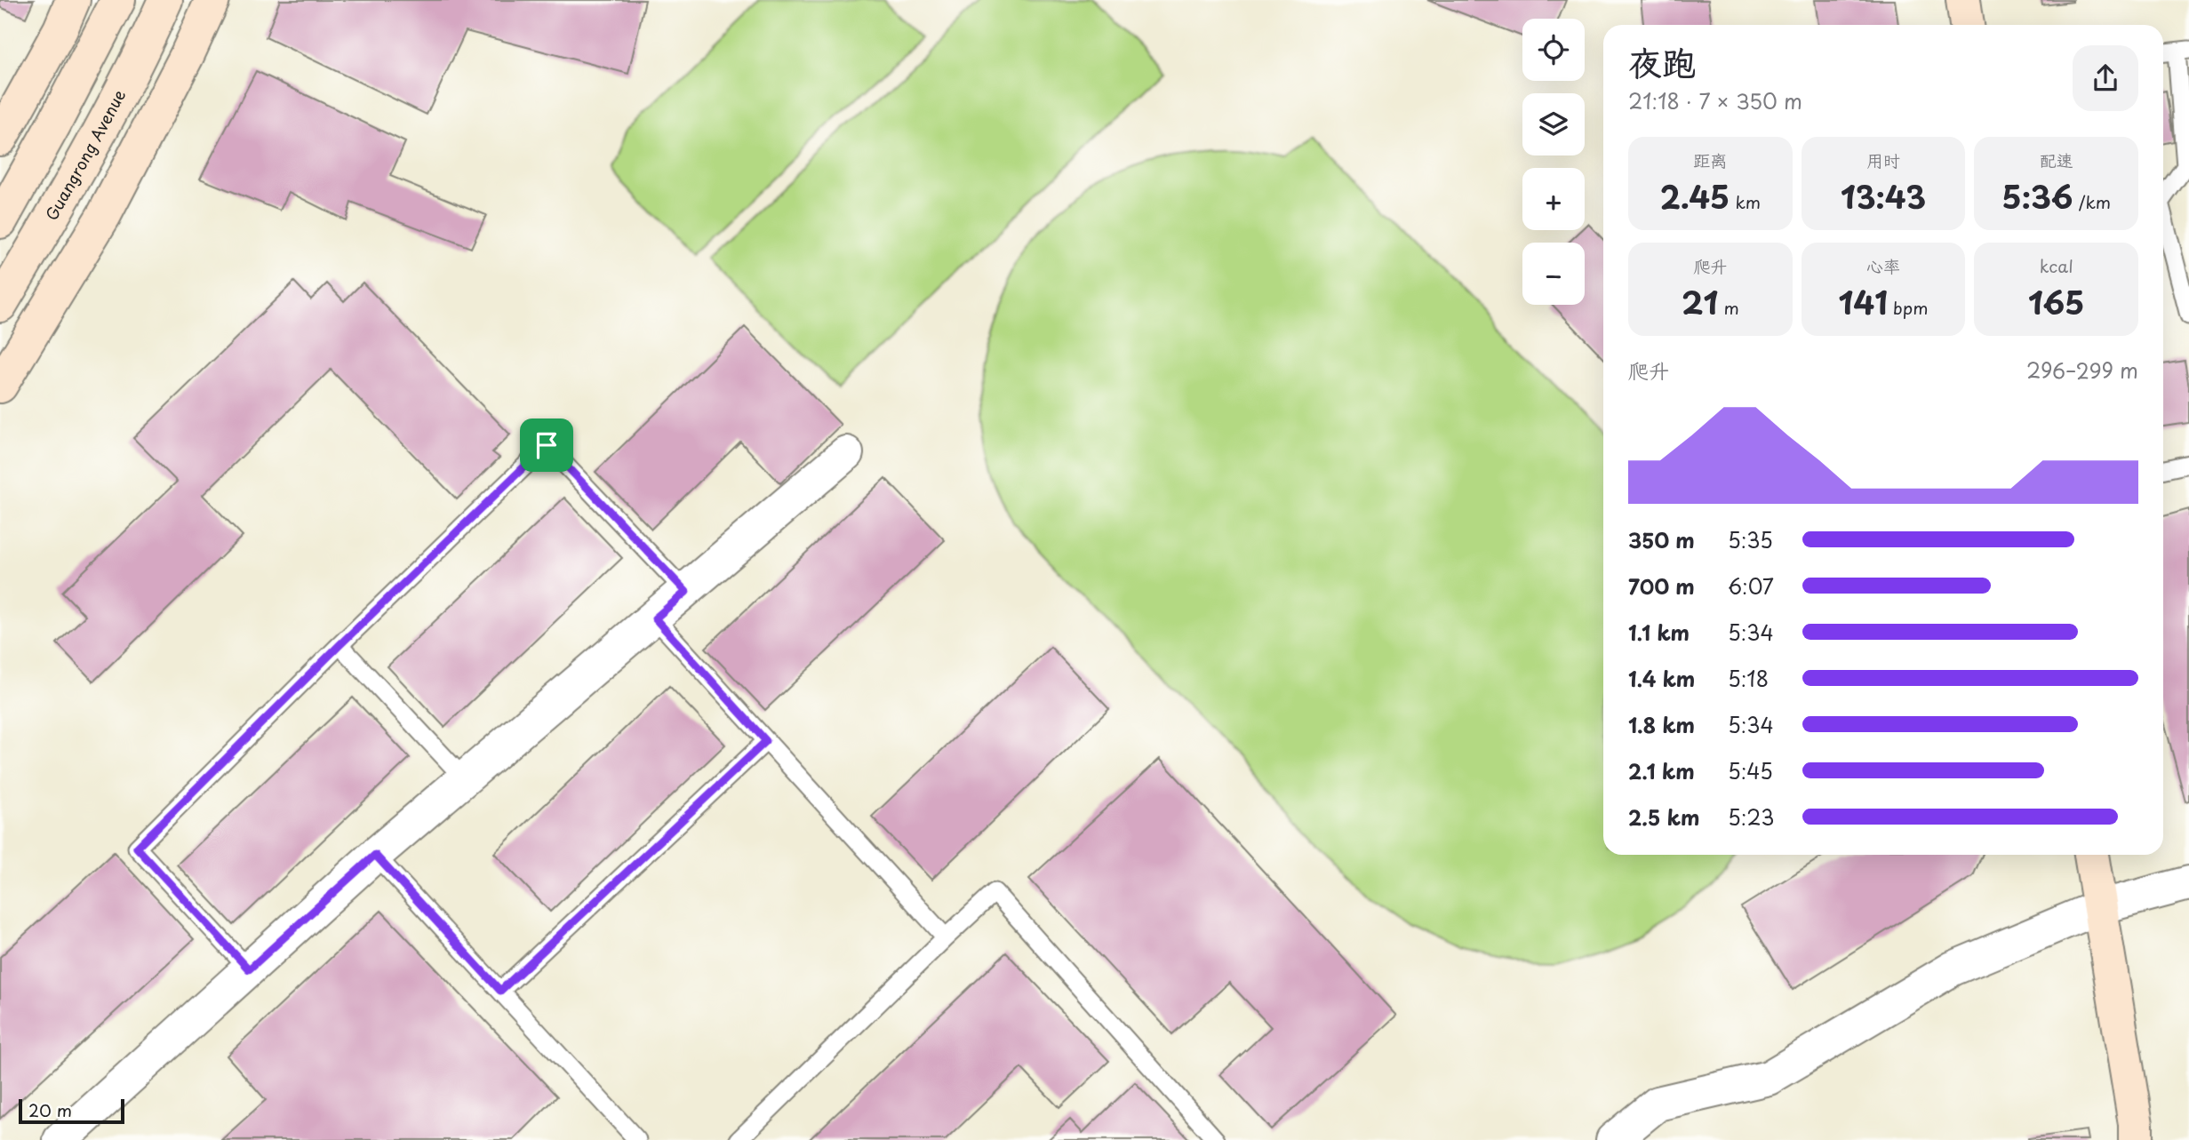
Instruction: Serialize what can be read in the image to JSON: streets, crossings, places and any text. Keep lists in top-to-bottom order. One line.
{"streets":{"main road":["Guangrong Avenue"]},"scale_bar":"20 m","page":{"map_buttons":["+","−"],"heading":["夜跑","21:18 · 7 × 350 m"],"stats":[["距离","2.45 km"],["用时","13:43"],["配速","5:36 /km"],["爬升","21 m"],["心率","141 bpm"],["kcal","165"]],"chart":["爬升","296–299 m"],"list":[{"name":"350 m","note":"5:35"},{"name":"700 m","note":"6:07"},{"name":"1.1 km","note":"5:34"},{"name":"1.4 km","note":"5:18"},{"name":"1.8 km","note":"5:34"},{"name":"2.1 km","note":"5:45"},{"name":"2.5 km","note":"5:23"}],"scale":"20 m"}}
